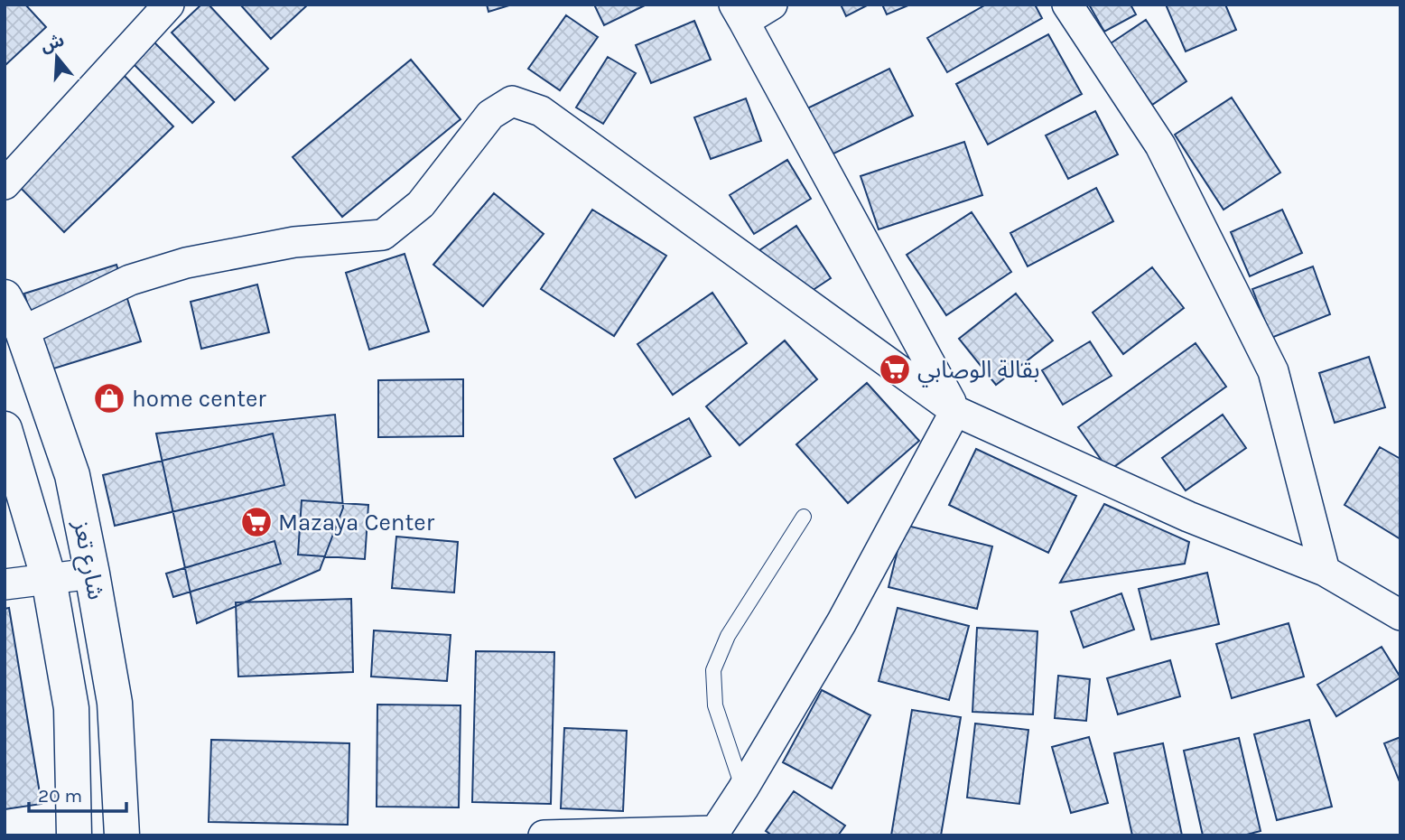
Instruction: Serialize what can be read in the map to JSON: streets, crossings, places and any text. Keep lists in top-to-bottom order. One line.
{"streets":{"main road":["شارع تعز"]},"places":{"supermarket":["بقالة الوصابي","Mazaya Center"],"shop":["home center"]},"scale_bar":"20 m","north":"top"}
